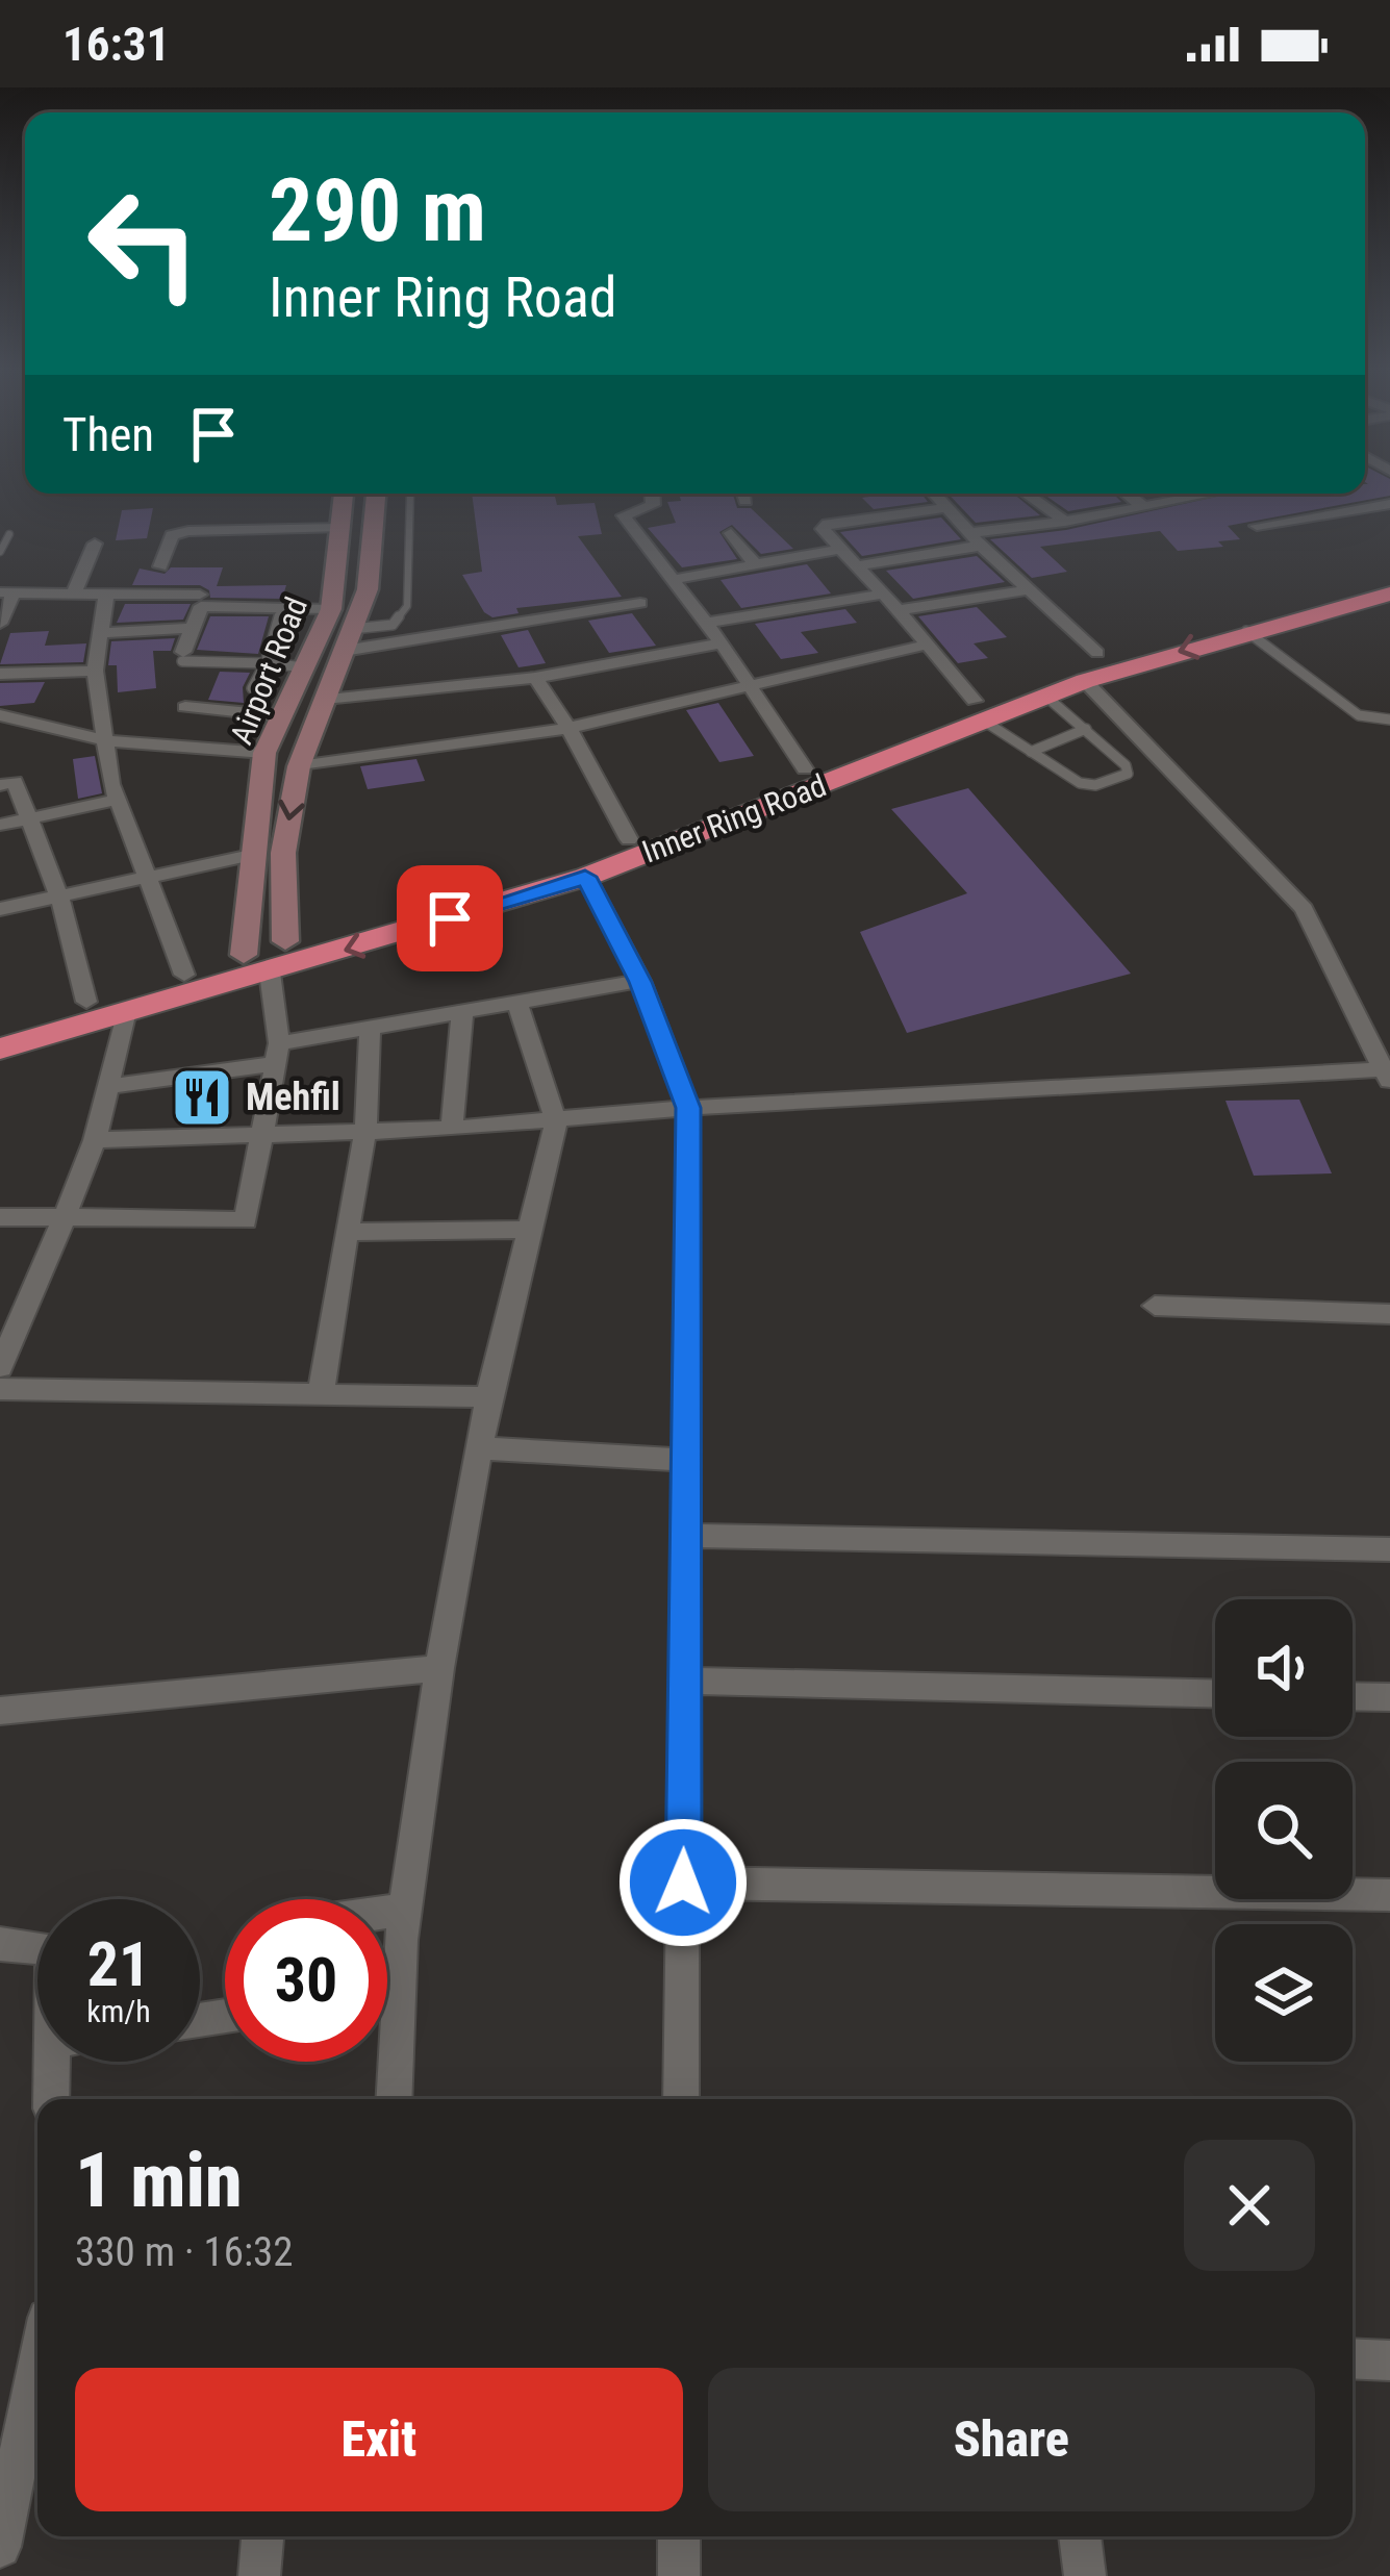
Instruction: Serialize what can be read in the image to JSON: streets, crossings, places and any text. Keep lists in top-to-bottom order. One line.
{"streets":{"highway":["Inner Ring Road"],"main road":["Airport Road"]},"crossings":[["Airport Road","Inner Ring Road"]],"places":{"restaurant":["Mehfil"]},"page":{"status":"16:31","turn":["290 m","Inner Ring Road"],"then":"Then","speed":"21 km/h","limit":"30","heading":["1 min","330 m · 16:32"],"buttons":["Exit","Share"]}}
